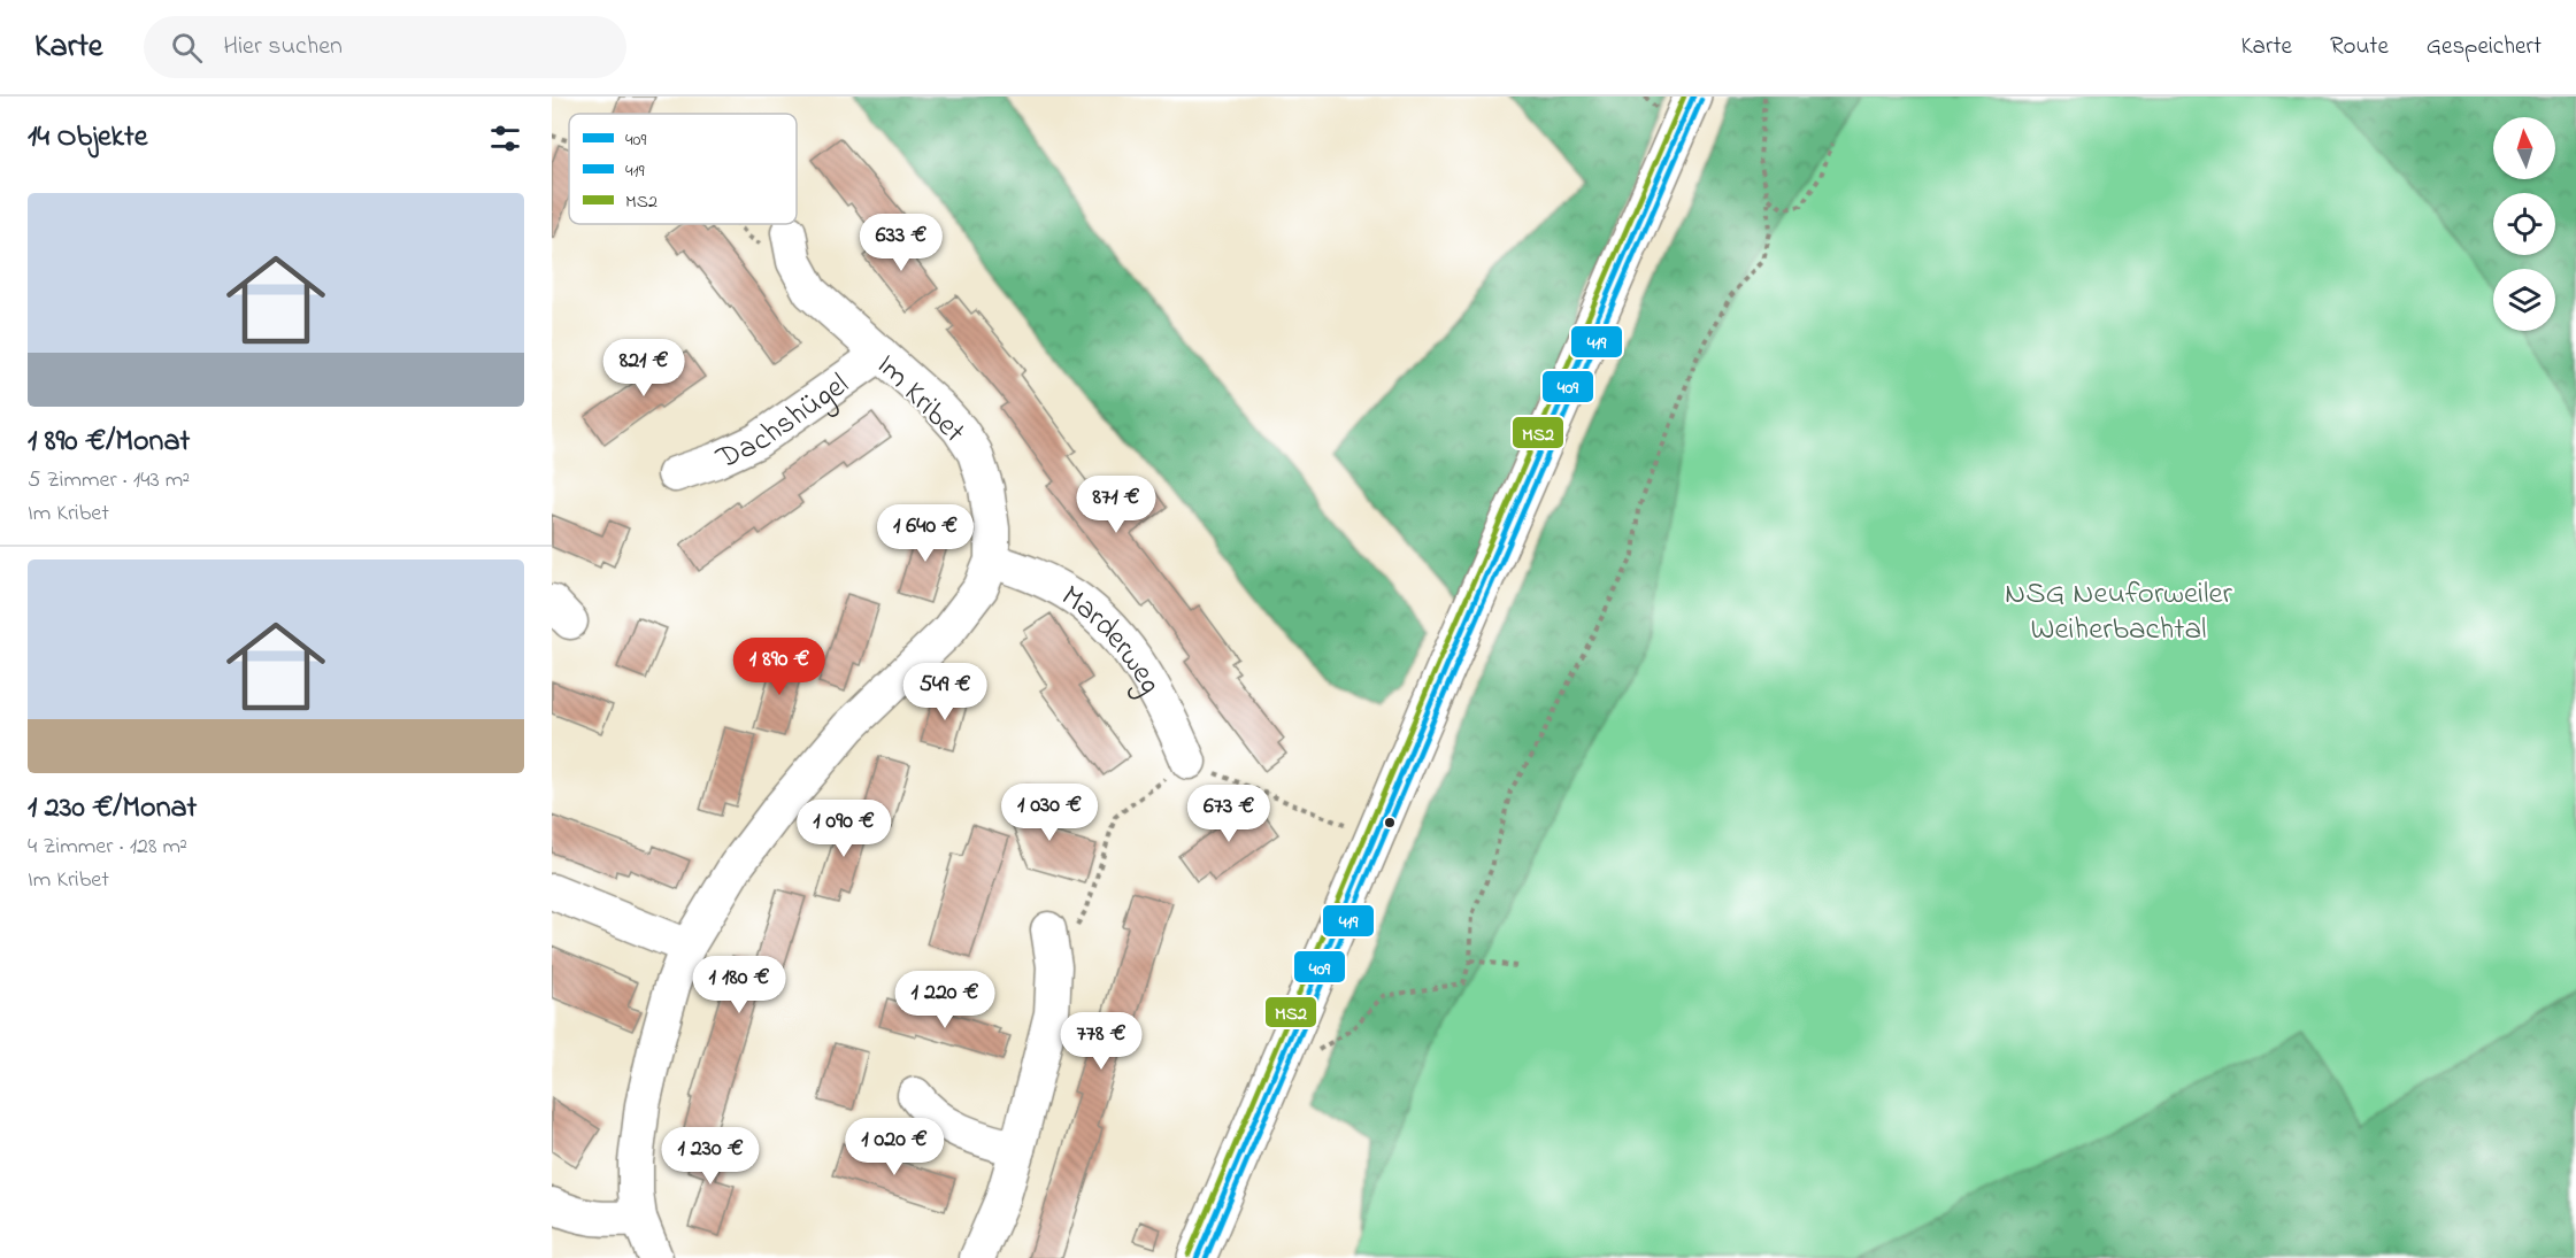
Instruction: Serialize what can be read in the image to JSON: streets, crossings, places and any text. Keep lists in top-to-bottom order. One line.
{"streets":{"street":["Im Kribet","Dachshügel","Marderweg"]},"crossings":[["Im Kribet","Dachshügel"],["Im Kribet","Marderweg"]],"parks":["NSG Neuforweiler Weiherbachtal"],"lines":["transit line 409","transit line MS2","transit line 419"],"legend":["409","419","MS2"],"north":"top","page":{"header":"Karte","search":"Hier suchen","nav":["Karte","Route","Gespeichert"],"heading":"14 Objekte","list":[{"name":"1 890 €/Monat","note":"5 Zimmer · 143 m² · Im Kribet"},{"name":"1 230 €/Monat","note":"4 Zimmer · 128 m² · Im Kribet"}],"price":["633 €","821 €","871 €","1 640 €","1 890 €","549 €","1 030 €","673 €","1 090 €","1 180 €","1 220 €","778 €","1 020 €","1 230 €"]}}
